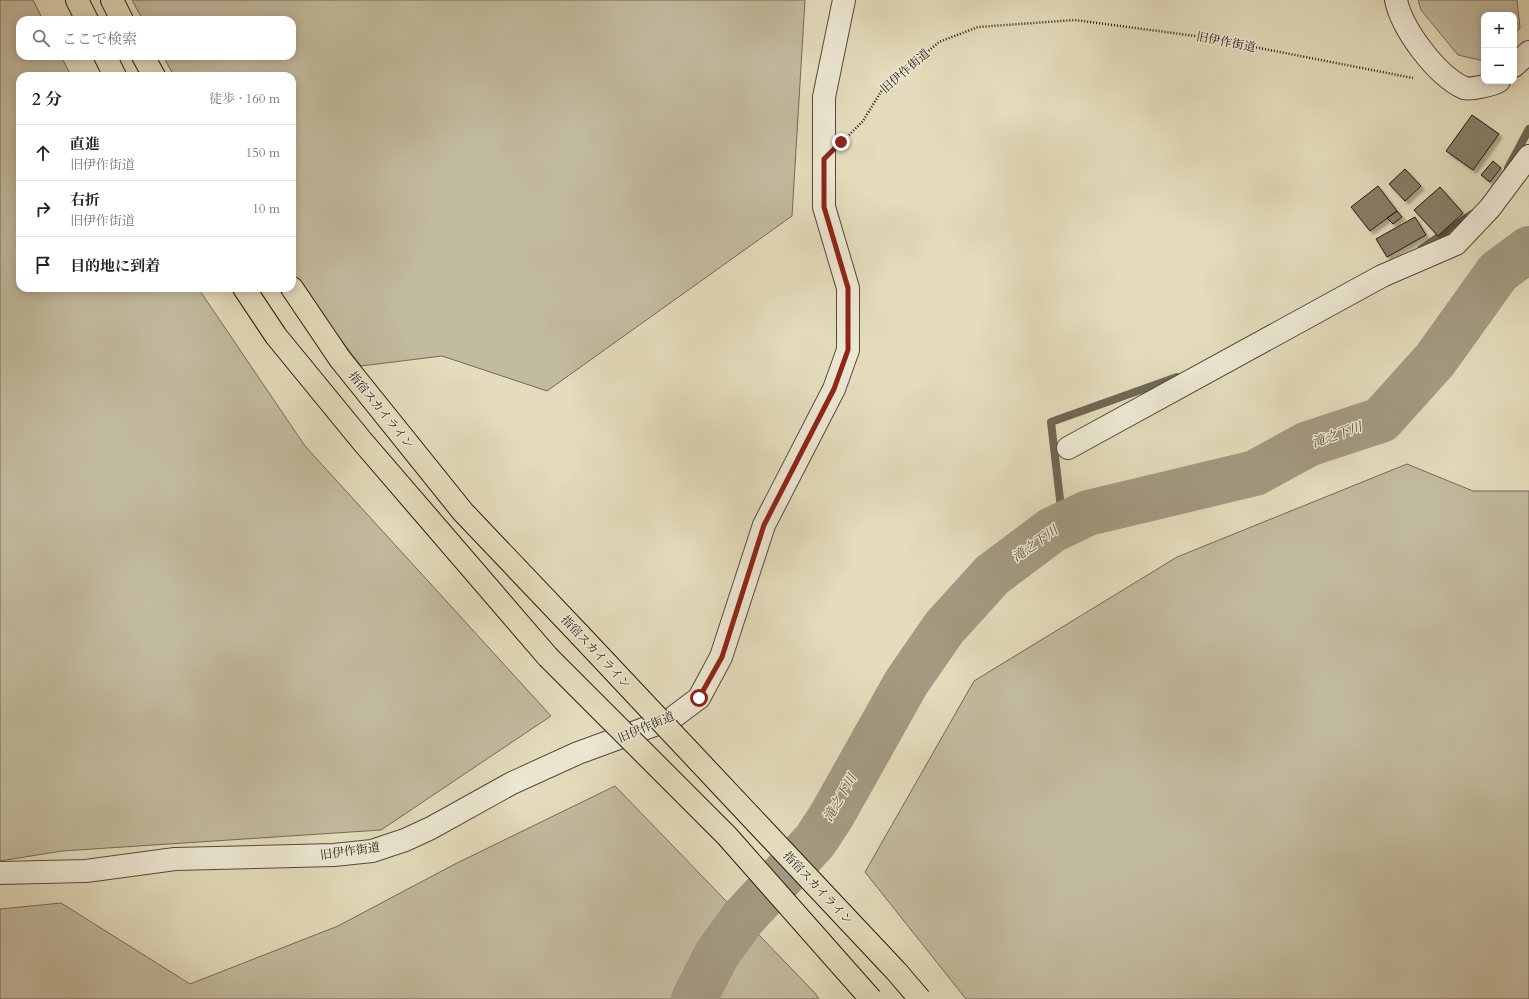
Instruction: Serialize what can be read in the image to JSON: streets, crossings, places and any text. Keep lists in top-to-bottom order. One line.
{"streets":{"main road":["指宿スカイライン"],"street":["旧伊作街道"]},"water":["滝之下川"],"page":{"map_buttons":["+","−"],"search":"ここで検索","heading":["2 分","徒歩 · 160 m"],"list":[["直進","旧伊作街道","150 m"],["右折","旧伊作街道","10 m"],"目的地に到着"]}}
